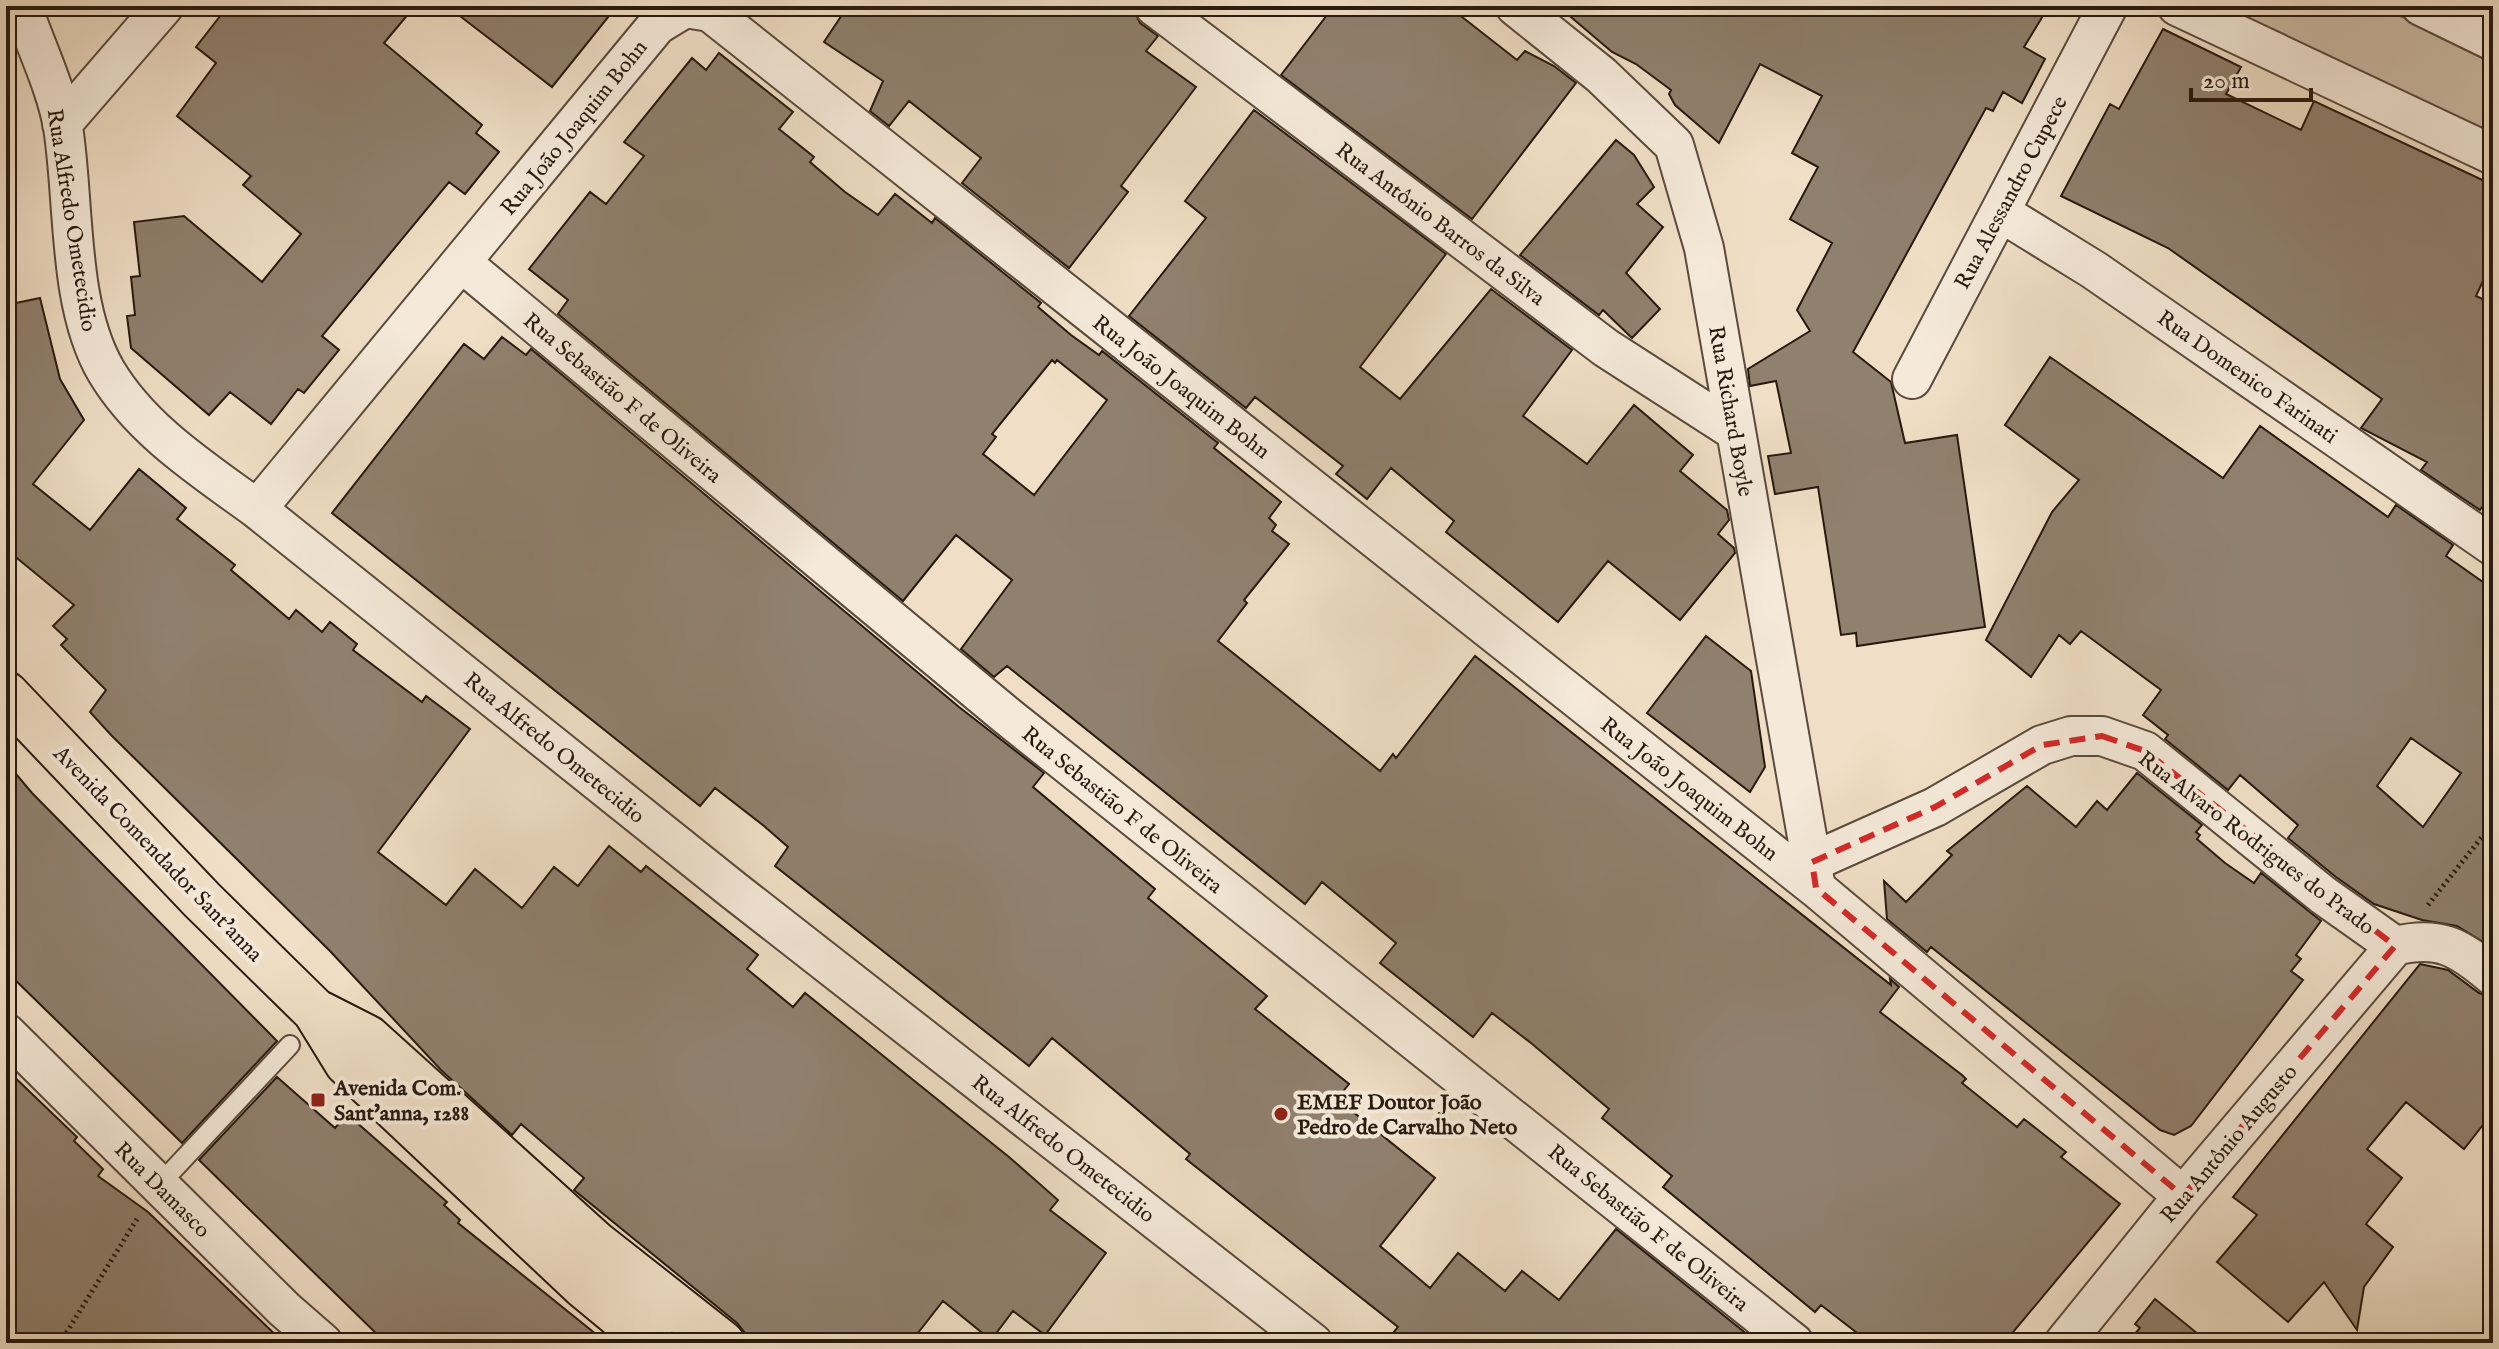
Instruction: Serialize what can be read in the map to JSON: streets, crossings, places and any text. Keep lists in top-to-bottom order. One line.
{"streets":{"main road":["Avenida Comendador Sant'anna"],"street":["Rua João Joaquim Bohn","Rua Alessandro Cupece","Rua Alfredo Ometecidio","Rua Antônio Barros da Silva","Rua Domenico Farinati","Rua Sebastião F de Oliveira","Rua Richard Boyle","Rua Alvaro Rodrigues do Prado","Rua Antônio Augusto","Rua Damasco"]},"crossings":[["Rua João Joaquim Bohn","Rua Alfredo Ometecidio"],["Rua João Joaquim Bohn","Rua Sebastião F de Oliveira"],["Rua João Joaquim Bohn","Rua Richard Boyle"],["Rua João Joaquim Bohn","Rua Alvaro Rodrigues do Prado"],["Rua João Joaquim Bohn","Rua Antônio Augusto"],["Rua Alessandro Cupece","Rua Domenico Farinati"],["Rua Antônio Barros da Silva","Rua Richard Boyle"],["Rua Richard Boyle","Rua Alvaro Rodrigues do Prado"],["Rua Alvaro Rodrigues do Prado","Rua Antônio Augusto"]],"places":{"transit":["Avenida Com. Sant'anna, 1288"],"other":["EMEF Doutor João Pedro de Carvalho Neto"]},"scale_bar":"20 m"}
